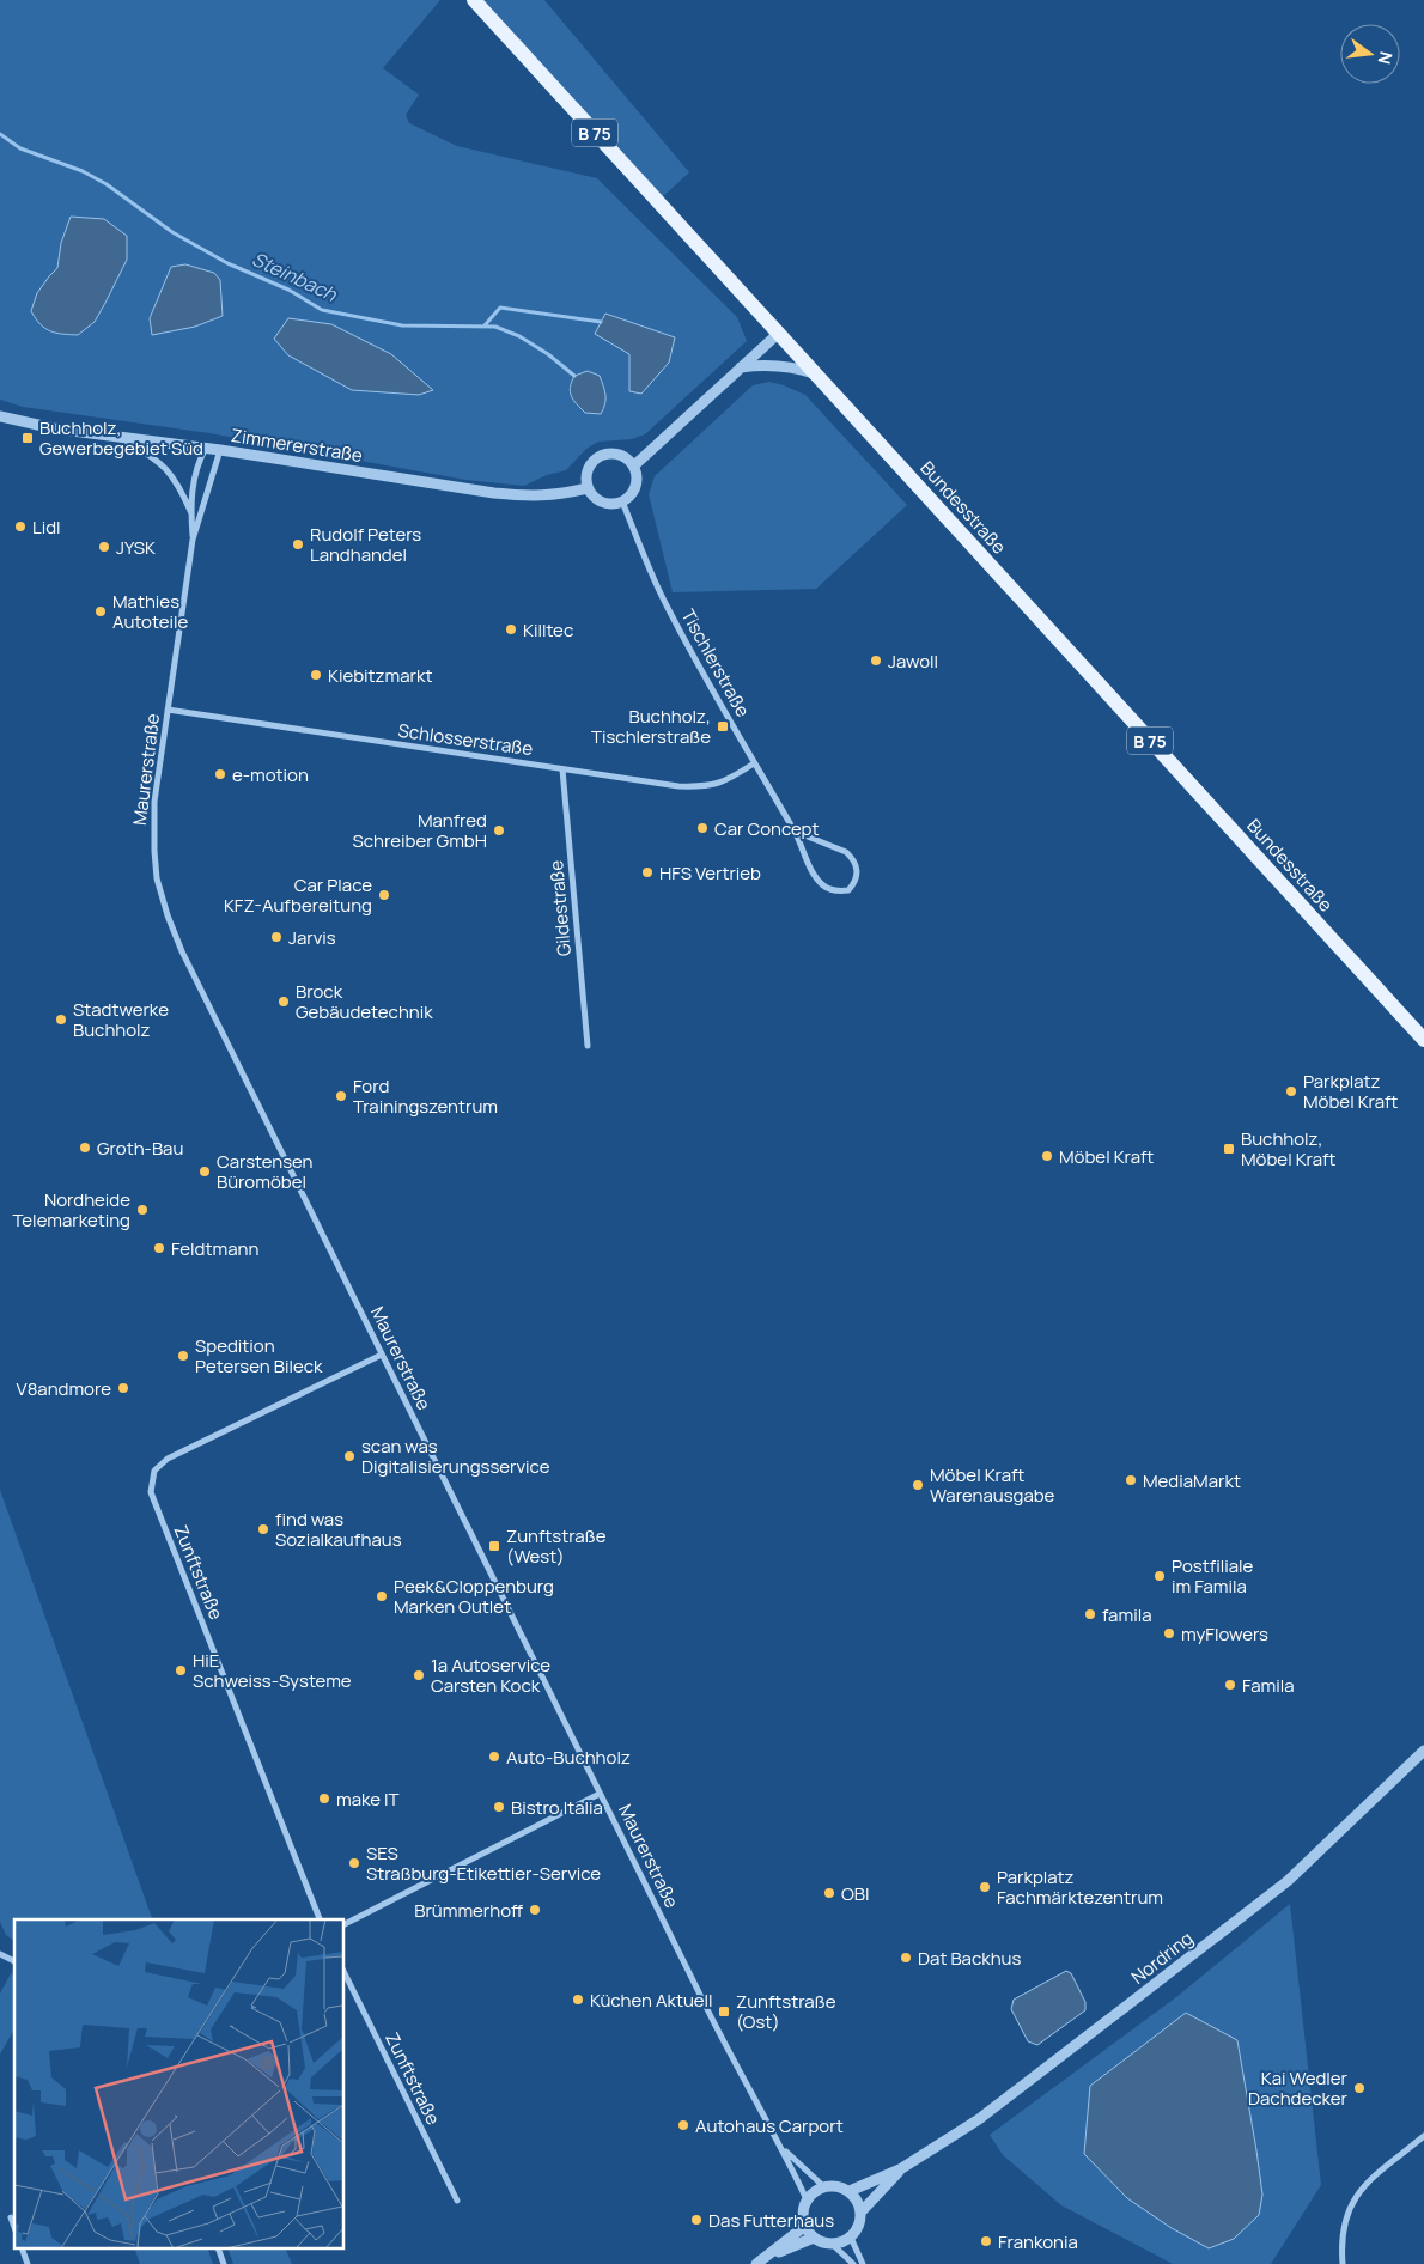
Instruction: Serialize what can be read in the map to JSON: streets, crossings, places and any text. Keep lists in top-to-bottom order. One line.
{"streets":{"main road":["B 75","Bundesstraße"],"street":["Zimmererstraße","Tischlerstraße","Schlosserstraße","Maurerstraße","Gildestraße","Zunftstraße","Nordring"]},"crossings":[["Zimmererstraße","Tischlerstraße"],["Zimmererstraße","Maurerstraße"],["Tischlerstraße","Schlosserstraße"],["Schlosserstraße","Maurerstraße"],["Schlosserstraße","Gildestraße"],["Maurerstraße","Zunftstraße"],["Maurerstraße","Nordring"]],"water":["Steinbach"],"places":{"transit":["Buchholz, Gewerbegebiet Süd","Buchholz, Tischlerstraße","Buchholz, Möbel Kraft","Zunftstraße (West)","Zunftstraße (Ost)"],"other":["Lidl","Rudolf Peters Landhandel","JYSK","Mathies Autoteile","Killtec","Jawoll","Kiebitzmarkt","e-motion","Car Concept","Manfred Schreiber GmbH","HFS Vertrieb","Car Place KFZ-Aufbereitung","Jarvis","Brock Gebäudetechnik","Stadtwerke Buchholz","Parkplatz Möbel Kraft","Ford Trainingszentrum","Groth-Bau","Möbel Kraft","Carstensen Büromöbel","Nordheide Telemarketing","Feldtmann","Spedition Petersen Bileck","V8andmore","scan was Digitalisierungsservice","MediaMarkt","Möbel Kraft Warenausgabe","find was Sozialkaufhaus","Postfiliale im Famila","Peek&Cloppenburg Marken Outlet","famila","myFlowers","HiE Schweiss-Systeme","1a Autoservice Carsten Kock","Famila","Auto-Buchholz","make IT","Bistro Italia","SES Straßburg-Etikettier-Service","Parkplatz Fachmärktezentrum","OBI","Brümmerhoff","Dat Backhus","Küchen Aktuell","Kai Wedler Dachdecker","Autohaus Carport","Das Futterhaus","Frankonia"]},"north":"right"}
